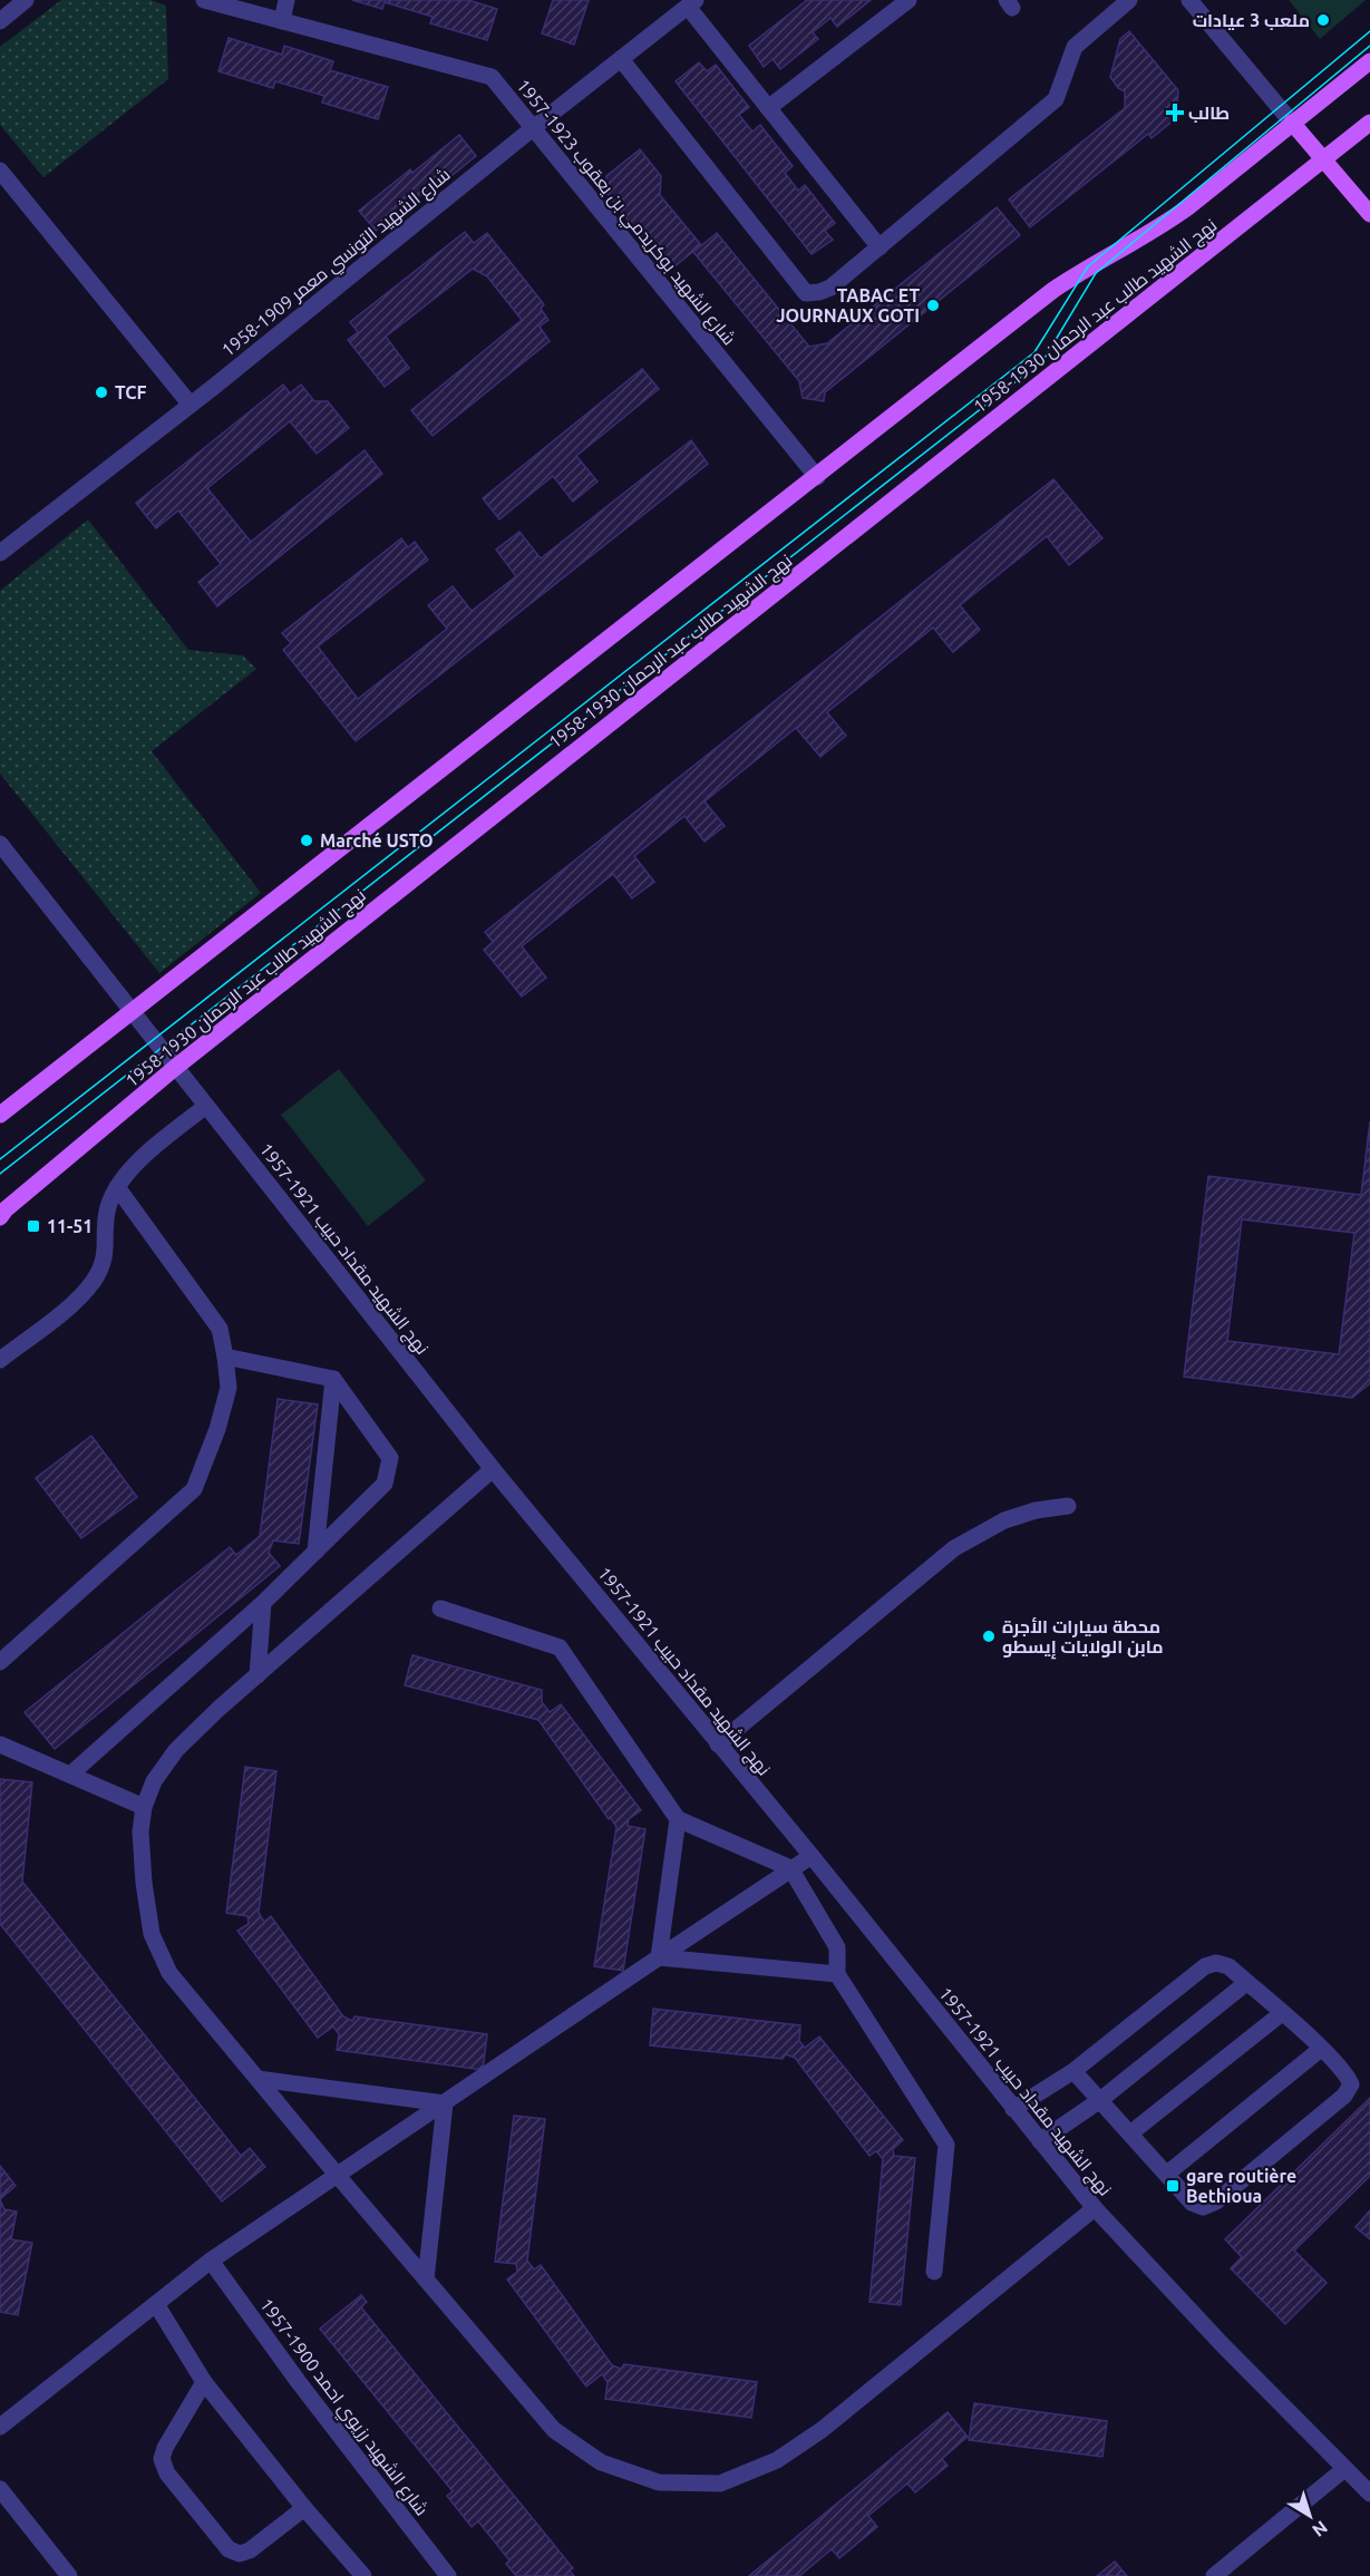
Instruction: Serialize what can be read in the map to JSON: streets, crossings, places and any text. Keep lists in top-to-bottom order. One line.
{"streets":{"main road":["نهج الشهيد طالب عبد الرحمان 1930-1958"],"street":["شارع الشهيد بوكريدمي بن يعقوب 1923-1957","شارع الشهيد التونسي معمر 1909-1958","نهج الشهيد مقداد حبيب 1921-1957","شارع الشهيد رزيوي احمد 1900-1957"]},"crossings":[["شارع الشهيد بوكريدمي بن يعقوب 1923-1957","شارع الشهيد التونسي معمر 1909-1958"],["شارع الشهيد بوكريدمي بن يعقوب 1923-1957","نهج الشهيد طالب عبد الرحمان 1930-1958"],["نهج الشهيد طالب عبد الرحمان 1930-1958","نهج الشهيد مقداد حبيب 1921-1957"]],"places":{"other":["ملعب 3 عيادات","TABAC ET JOURNAUX GOTI","TCF","Marché USTO","محطة سيارات الأجرة مابن الولايات إيسطو"],"health":["طالب"],"transit":["11-51","gare routière Bethioua"]},"north":"bottom right"}
